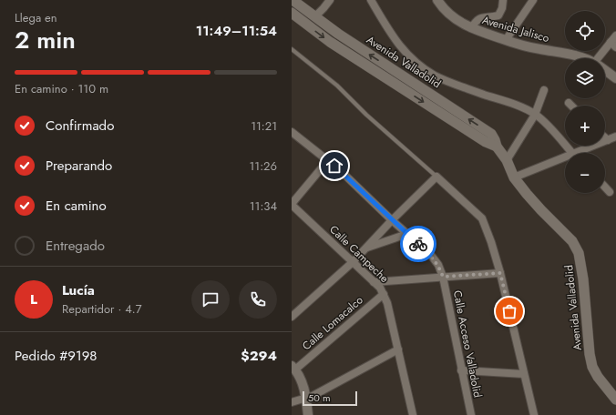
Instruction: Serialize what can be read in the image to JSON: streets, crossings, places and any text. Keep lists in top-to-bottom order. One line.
{"streets":{"main road":["Avenida Valladolid"],"street":["Avenida Jalisco","Calle Campeche","Calle Lomacalco","Calle Acceso Valladolid"]},"crossings":[["Calle Campeche","Calle Lomacalco"]],"scale_bar":"50 m","page":{"heading":["2 min","Llega en","11:49–11:54"],"panel":["Lucía","Repartidor · 4.7","Pedido #9198","$294"],"map_buttons":["+","−"],"bar":"En camino · 110 m","list":[["Confirmado","11:21"],["Preparando","11:26"],["En camino","11:34"],"Entregado"],"round":"L","scale":"50 m"}}
